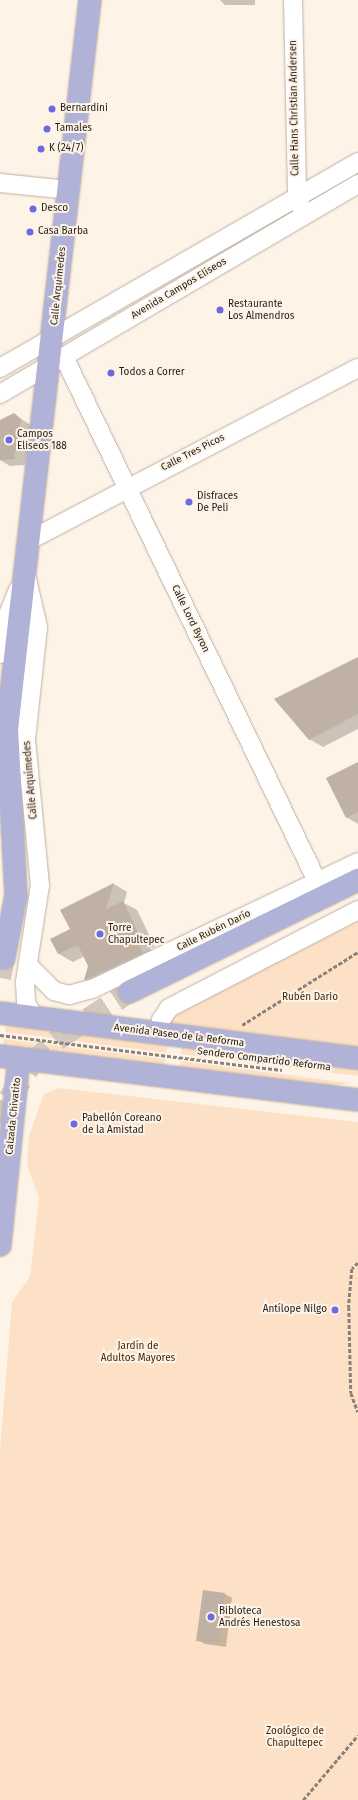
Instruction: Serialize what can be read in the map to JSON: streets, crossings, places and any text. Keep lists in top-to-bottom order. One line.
{"streets":{"main road":["Calle Arquímedes","Avenida Paseo de la Reforma","Calzada Chivatito"],"street":["Calle Hans Christian Andersen","Avenida Campos Elíseos","Calle Tres Picos","Calle Lord Byron","Calle Rubén Darío"],"path":["Sendero Compartido Reforma"]},"crossings":[["Calle Hans Christian Andersen","Avenida Campos Elíseos"],["Calle Arquímedes","Avenida Campos Elíseos"],["Calle Arquímedes","Calle Tres Picos"],["Calle Arquímedes","Calle Lord Byron"],["Calle Arquímedes","Calle Rubén Darío"],["Calle Arquímedes","Avenida Paseo de la Reforma"],["Avenida Campos Elíseos","Calle Lord Byron"],["Calle Tres Picos","Calle Lord Byron"],["Calle Lord Byron","Calle Rubén Darío"],["Sendero Compartido Reforma","Calzada Chivatito"]],"parks":["Rubén Dario","Jardín de Adultos Mayores","Zoológico de Chapultepec"],"places":["Bernardini","Tamales","K (24/7)","Desco","Casa Barba","Restaurante Los Almendros","Todos a Correr","Campos Eliseos 188","Disfraces De Peli","Torre Chapultepec","Pabellón Coreano de la Amistad","Antílope Nilgo","Bibloteca Andrés Henestosa"]}
